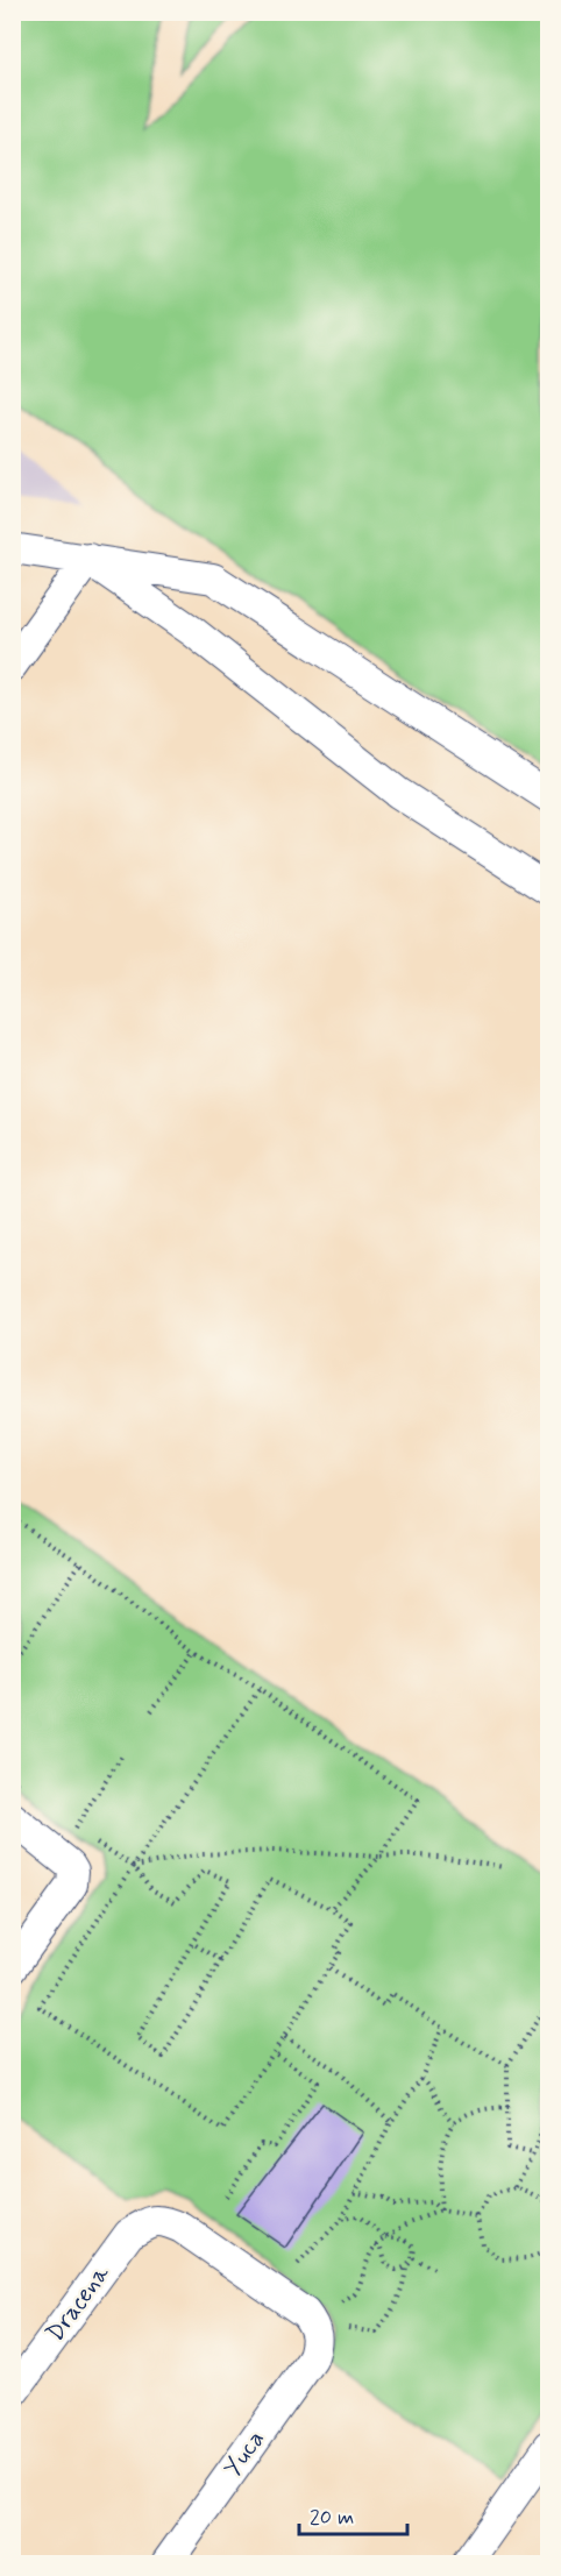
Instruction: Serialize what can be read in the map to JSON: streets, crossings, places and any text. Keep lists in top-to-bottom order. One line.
{"streets":{"street":["Dracena","Yuca"]},"crossings":[["Dracena","Yuca"]],"scale_bar":"20 m"}
